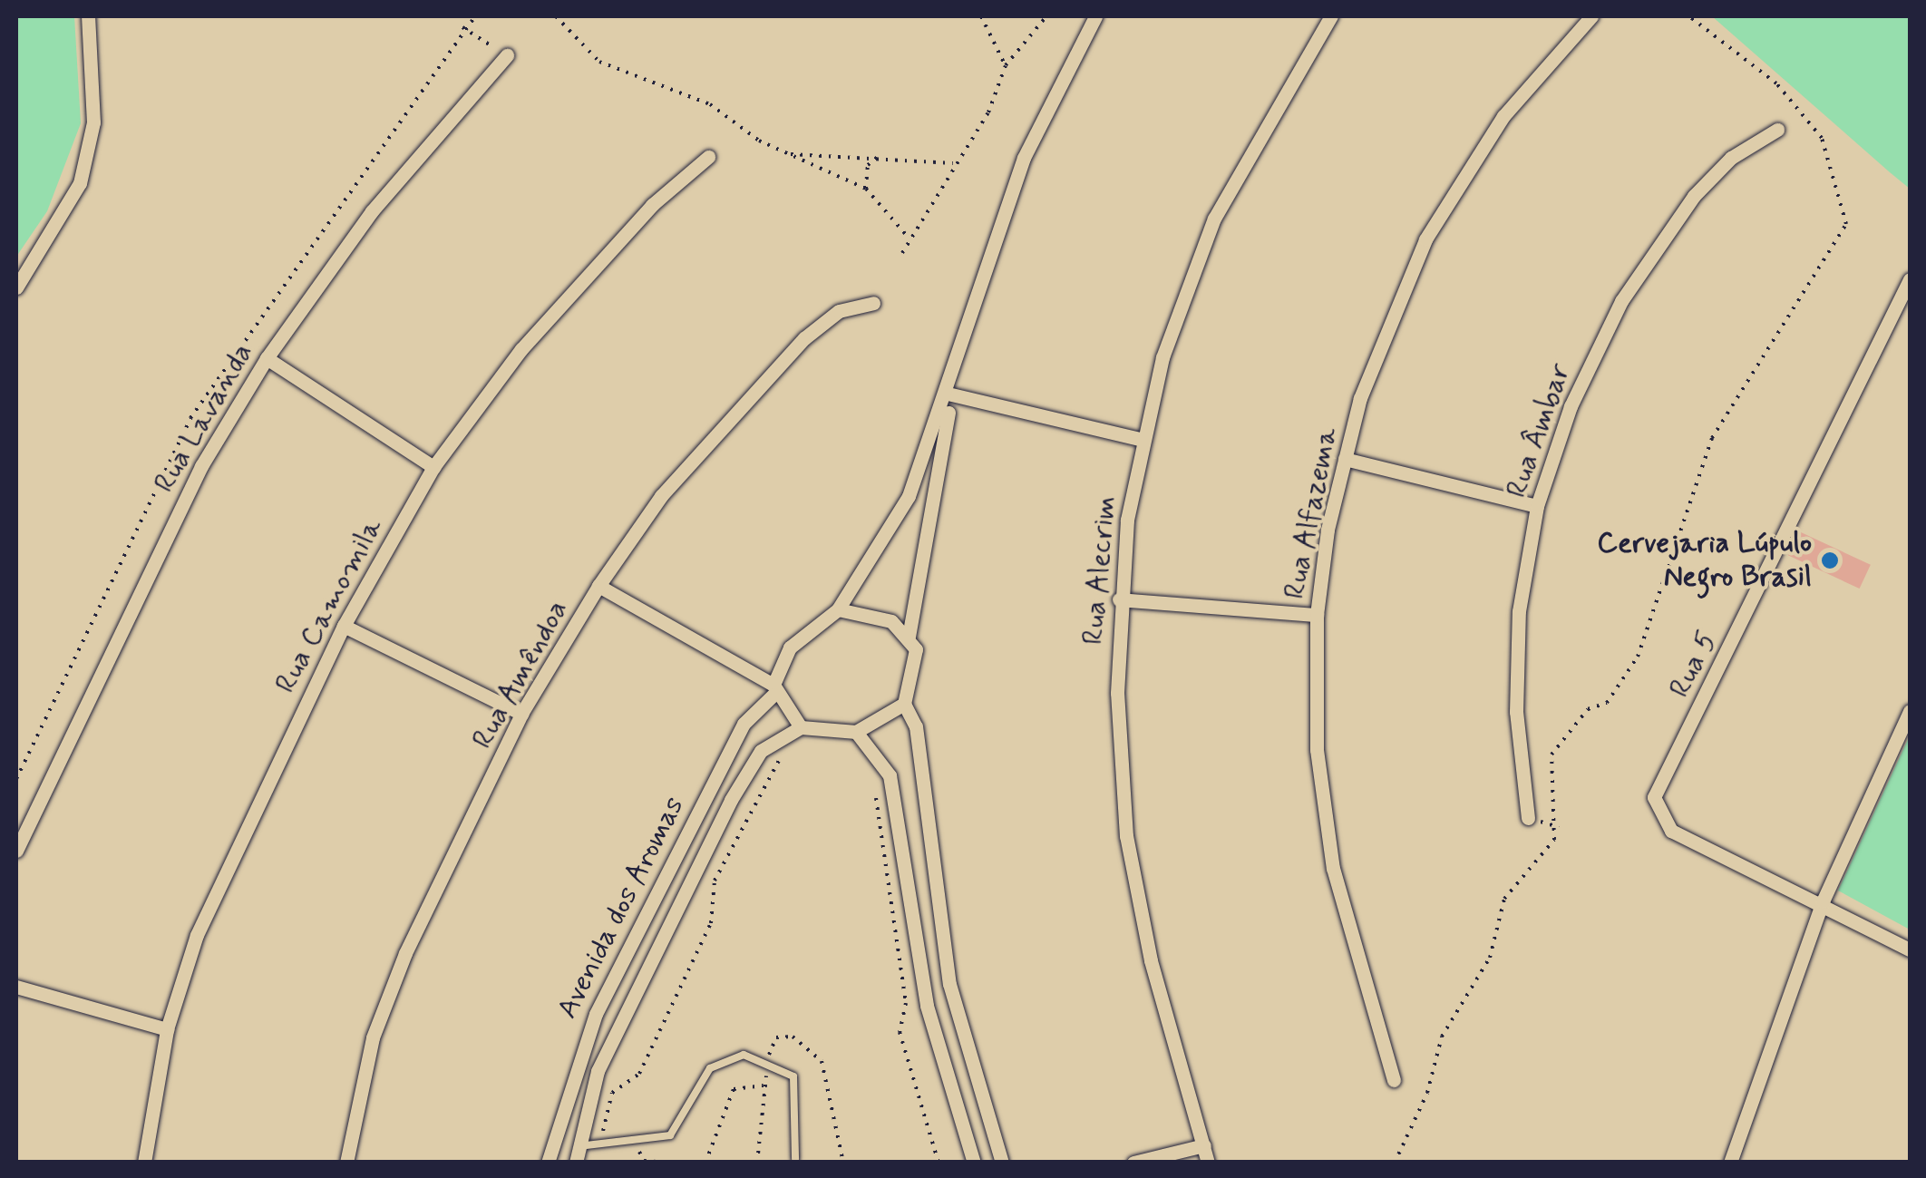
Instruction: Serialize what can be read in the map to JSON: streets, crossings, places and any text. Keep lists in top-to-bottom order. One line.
{"streets":{"street":["Rua Lavanda","Rua Âmbar","Rua Alfazema","Rua Alecrim","Rua Camomila","Rua 5","Rua Amêndoa","Avenida dos Aromas"]},"places":["Cervejaria Lúpulo Negro Brasil"]}
